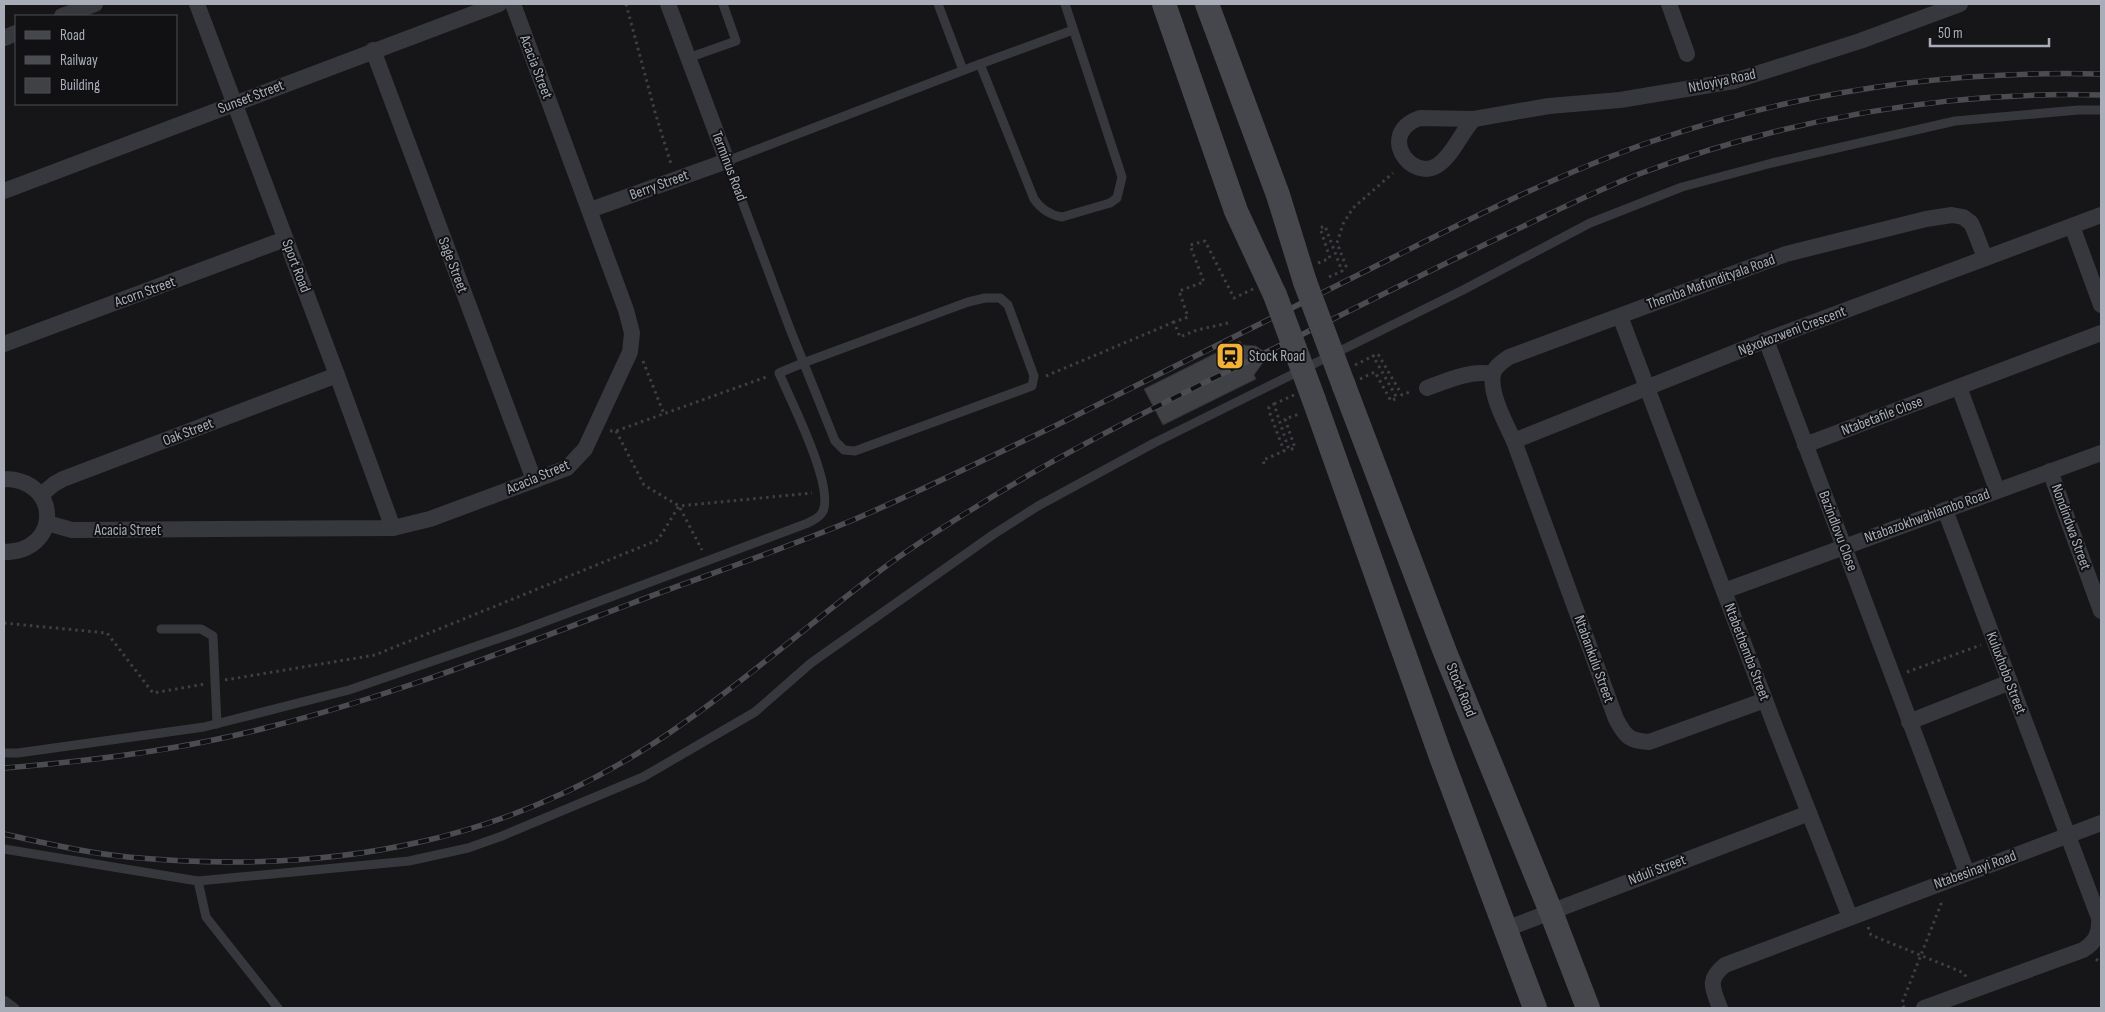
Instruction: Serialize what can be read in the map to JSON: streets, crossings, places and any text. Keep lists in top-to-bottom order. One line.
{"streets":{"main road":["Stock Road"],"street":["Acacia Street","Ntloyiya Road","Sunset Street","Terminus Road","Berry Street","Sage Street","Sport Road","Themba Mafundityala Road","Acorn Street","Ngxokozweni Crescent","Ntabetafile Close","Oak Street","Ntabazokhwahlambo Road","Nondindwa Street","Bazindlovu Close","Ntabethemba Street","Ntabankulu Street","Kuluxhobo Street","Nduli Street","Ntabesinayi Road"]},"crossings":[["Acacia Street","Berry Street"],["Acacia Street","Sage Street"],["Acacia Street","Sport Road"],["Sunset Street","Sage Street"],["Sunset Street","Sport Road"],["Terminus Road","Berry Street"],["Sport Road","Acorn Street"],["Sport Road","Oak Street"],["Themba Mafundityala Road","Ngxokozweni Crescent"],["Themba Mafundityala Road","Ntabethemba Street"],["Ngxokozweni Crescent","Bazindlovu Close"],["Ngxokozweni Crescent","Ntabethemba Street"],["Ngxokozweni Crescent","Ntabankulu Street"],["Ntabetafile Close","Bazindlovu Close"],["Ntabazokhwahlambo Road","Nondindwa Street"],["Ntabazokhwahlambo Road","Bazindlovu Close"],["Ntabazokhwahlambo Road","Ntabethemba Street"],["Ntabazokhwahlambo Road","Kuluxhobo Street"],["Bazindlovu Close","Ntabesinayi Road"],["Ntabethemba Street","Ntabankulu Street"],["Ntabethemba Street","Nduli Street"],["Ntabethemba Street","Ntabesinayi Road"],["Kuluxhobo Street","Ntabesinayi Road"],["Stock Road","Nduli Street"]],"places":{"station":["Stock Road"]},"legend":["Road","Railway","Building"],"scale_bar":"50 m"}
